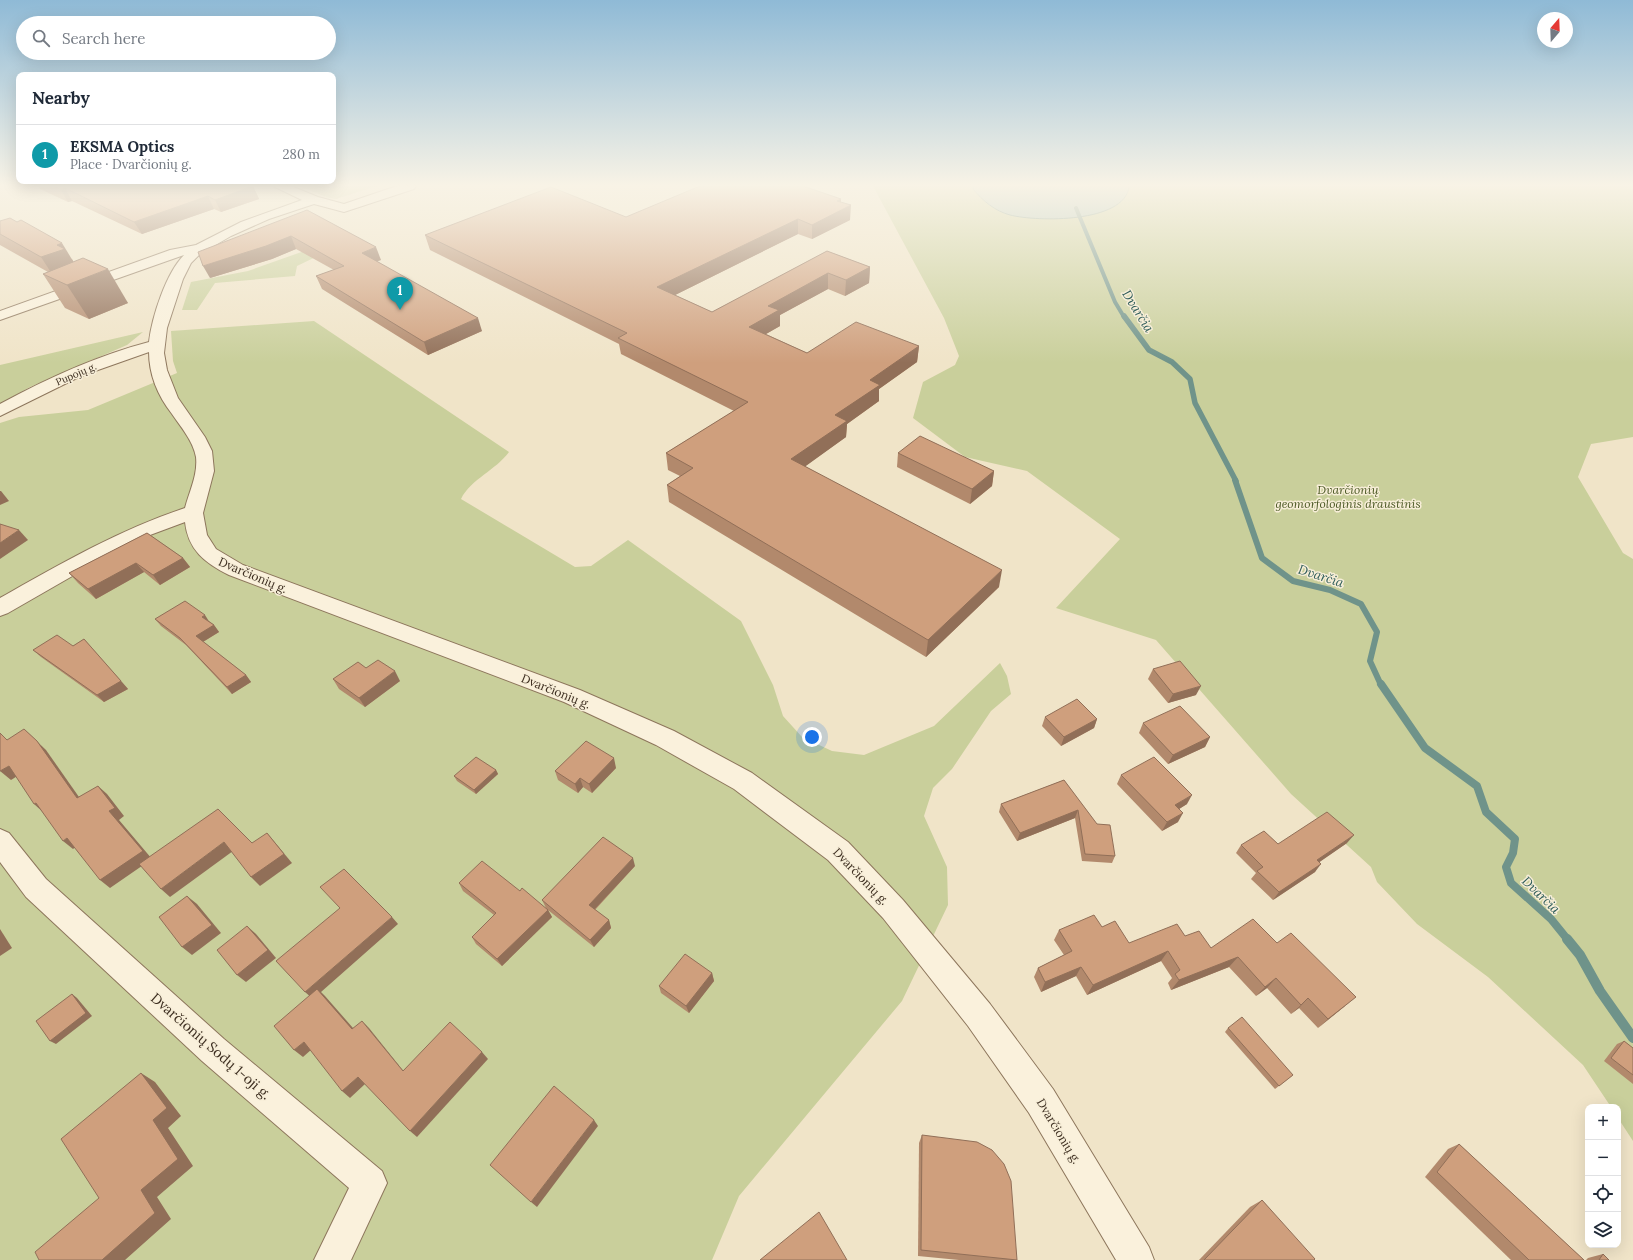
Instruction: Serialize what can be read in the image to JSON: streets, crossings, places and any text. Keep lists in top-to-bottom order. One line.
{"streets":{"street":["Pupojų g.","Dvarčionių g.","Dvarčionių Sodų 1-oji g."]},"crossings":[["Pupojų g.","Dvarčionių g."]],"water":["Dvarčia"],"parks":["Dvarčionių geomorfologinis draustinis"],"north":"top","page":{"search":"Search here","heading":"Nearby","list":[{"mark":"1","name":"EKSMA Optics","note":"Place · Dvarčionių g.","value":"280 m"}],"pins":"1","map_buttons":["+","−"]}}
